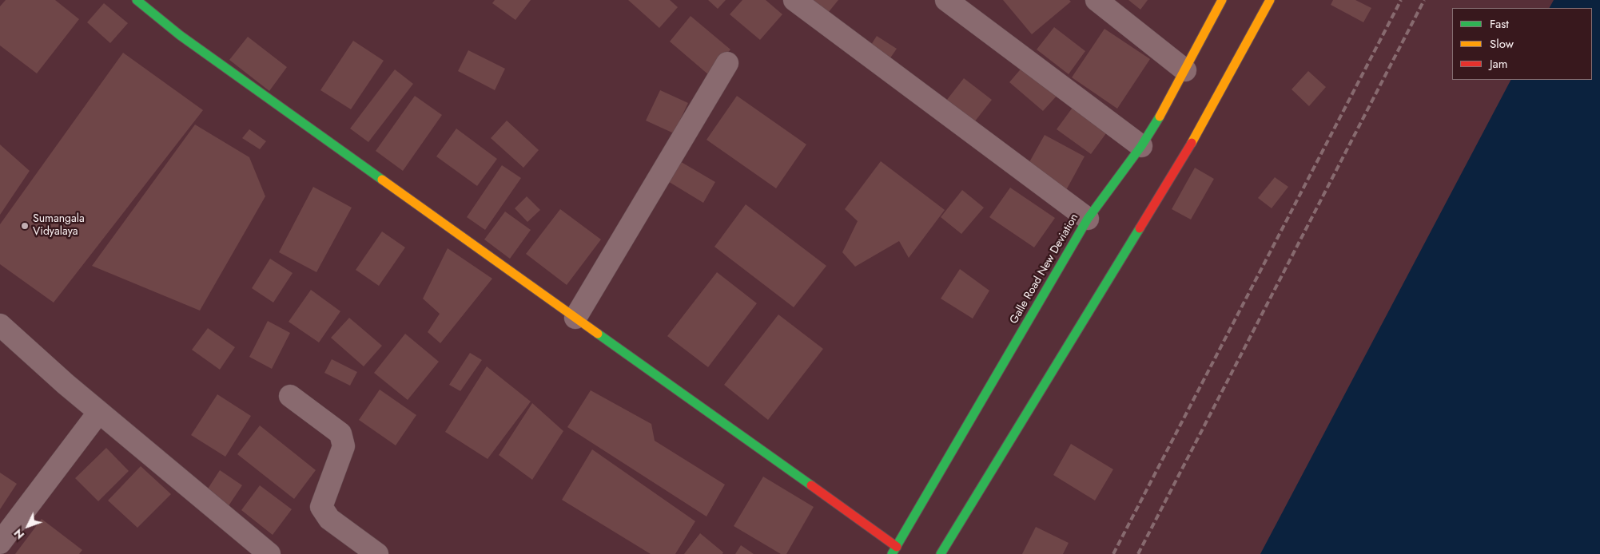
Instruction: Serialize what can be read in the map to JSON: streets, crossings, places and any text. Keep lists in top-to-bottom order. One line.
{"streets":{"main road":["Galle Road New Deviation"]},"places":["Sumangala Vidyalaya"],"legend":["Fast","Slow","Jam"],"north":"bottom left"}
